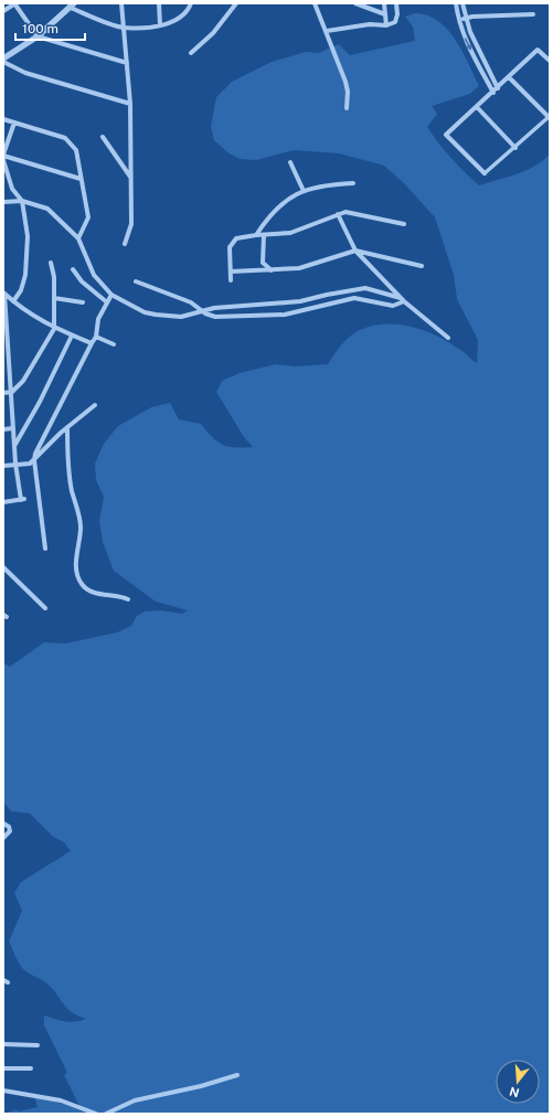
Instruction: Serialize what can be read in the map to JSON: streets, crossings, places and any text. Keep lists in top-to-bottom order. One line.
{"scale_bar":"100 m","north":"bottom"}
